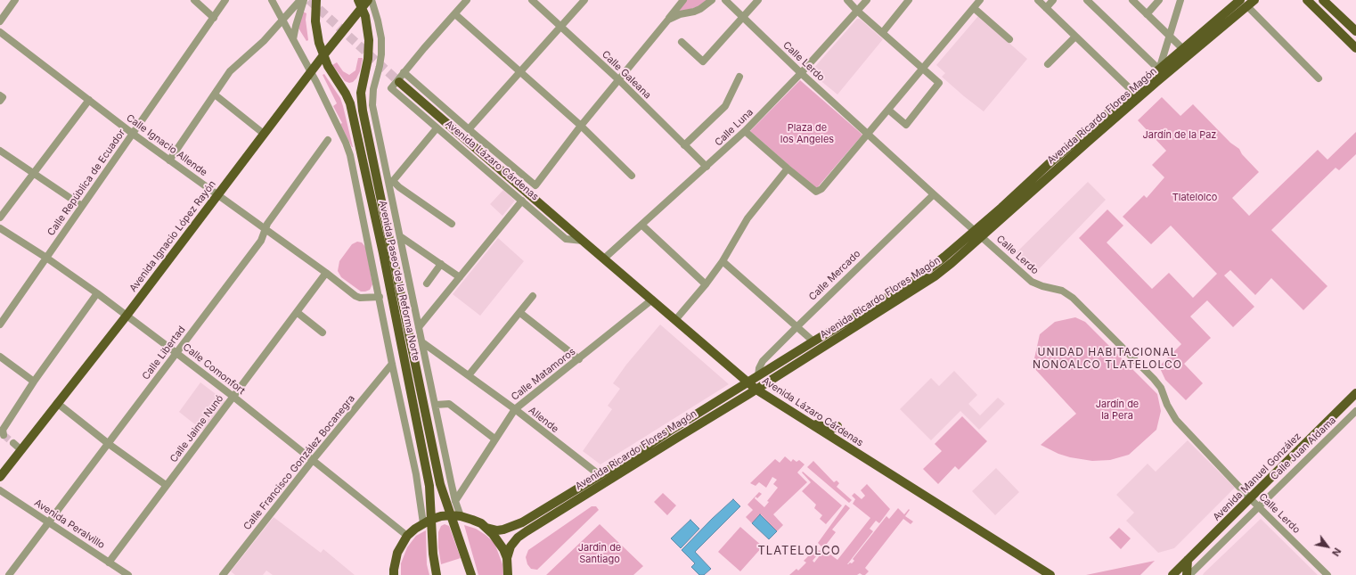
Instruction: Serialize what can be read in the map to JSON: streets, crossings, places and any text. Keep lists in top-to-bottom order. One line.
{"streets":{"main road":["Avenida Ricardo Flores Magón","Avenida Lázaro Cárdenas","Avenida Ignacio López Rayón","Avenida Paseo de la Reforma Norte","Avenida Manuel González"],"street":["Calle Lerdo","Calle Galeana","Calle Luna","Calle Ignacio Allende","Calle República de Ecuador","Calle Mercado","Calle Libertad","Calle Comonfort","Calle Matamoros","Allende","Calle Jaime Nunó","Calle Juan Aldama","Calle Francisco González Bocanegra","Avenida Peralvillo"]},"crossings":[["Calle Lerdo","Avenida Ricardo Flores Magón"],["Calle Lerdo","Calle Luna"],["Calle Lerdo","Calle Mercado"],["Calle Lerdo","Calle Juan Aldama"],["Calle Lerdo","Avenida Manuel González"],["Calle Galeana","Calle Luna"],["Avenida Ricardo Flores Magón","Avenida Lázaro Cárdenas"],["Avenida Ricardo Flores Magón","Calle Mercado"],["Avenida Ricardo Flores Magón","Allende"],["Calle Luna","Avenida Lázaro Cárdenas"],["Calle Ignacio Allende","Calle República de Ecuador"],["Calle Ignacio Allende","Avenida Ignacio López Rayón"],["Calle Ignacio Allende","Avenida Paseo de la Reforma Norte"],["Calle Ignacio Allende","Calle Libertad"],["Calle Ignacio Allende","Calle Jaime Nunó"],["Avenida Lázaro Cárdenas","Calle Matamoros"],["Calle República de Ecuador","Calle Comonfort"],["Avenida Ignacio López Rayón","Avenida Paseo de la Reforma Norte"],["Avenida Ignacio López Rayón","Calle Comonfort"],["Avenida Paseo de la Reforma Norte","Calle Matamoros"],["Avenida Paseo de la Reforma Norte","Allende"],["Avenida Paseo de la Reforma Norte","Calle Francisco González Bocanegra"],["Calle Libertad","Calle Comonfort"],["Calle Libertad","Avenida Peralvillo"],["Calle Comonfort","Calle Jaime Nunó"],["Calle Comonfort","Calle Francisco González Bocanegra"],["Calle Matamoros","Allende"],["Calle Jaime Nunó","Avenida Peralvillo"]],"districts":["UNIDAD HABITACIONAL NONOALCO TLATELOLCO","TLATELOLCO"],"parks":["Plaza de los Angeles","Jardín de la Paz","Tlatelolco","Jardín de la Pera","Jardin de Santiago"],"north":"bottom right"}
